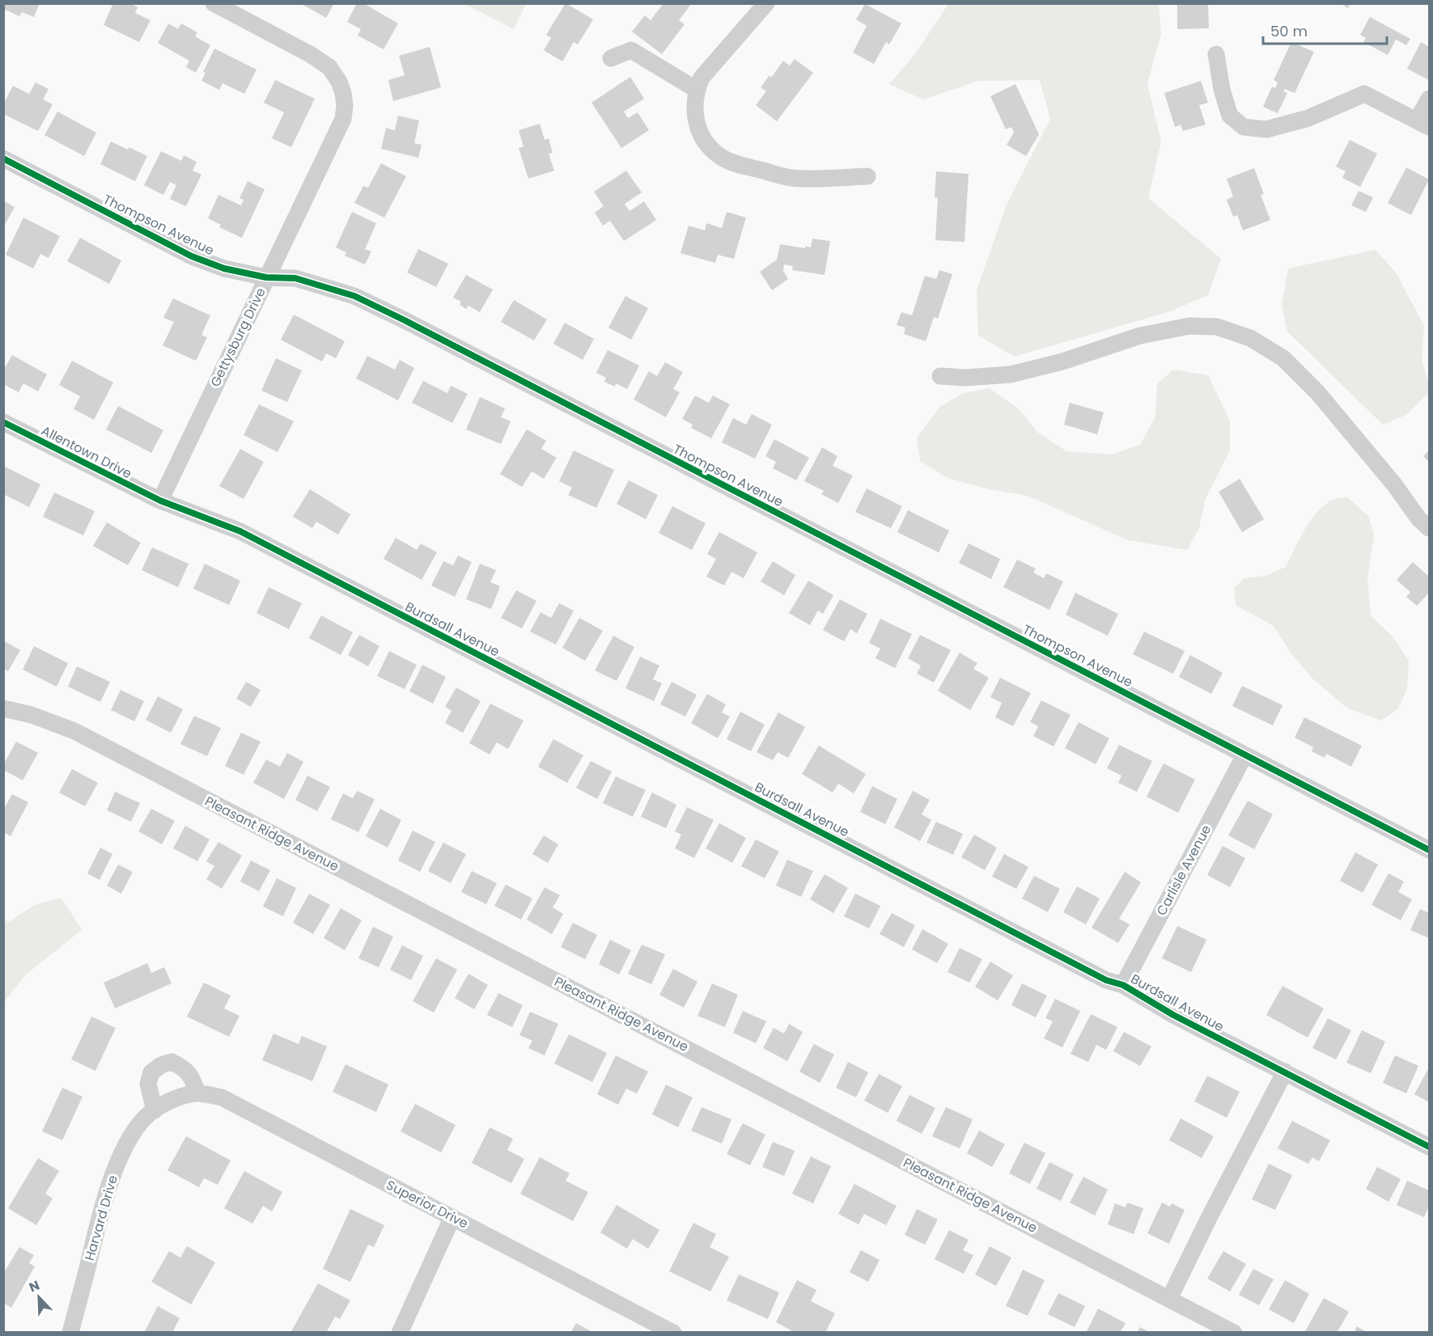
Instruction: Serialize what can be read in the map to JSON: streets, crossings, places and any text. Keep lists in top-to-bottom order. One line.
{"streets":{"street":["Thompson Avenue","Gettysburg Drive","Allentown Drive","Burdsall Avenue","Pleasant Ridge Avenue","Carlisle Avenue","Superior Drive","Harvard Drive"]},"crossings":[["Thompson Avenue","Gettysburg Drive"],["Thompson Avenue","Carlisle Avenue"],["Gettysburg Drive","Allentown Drive"],["Gettysburg Drive","Burdsall Avenue"],["Allentown Drive","Burdsall Avenue"],["Burdsall Avenue","Carlisle Avenue"],["Superior Drive","Harvard Drive"]],"scale_bar":"50 m","north":"top left"}
